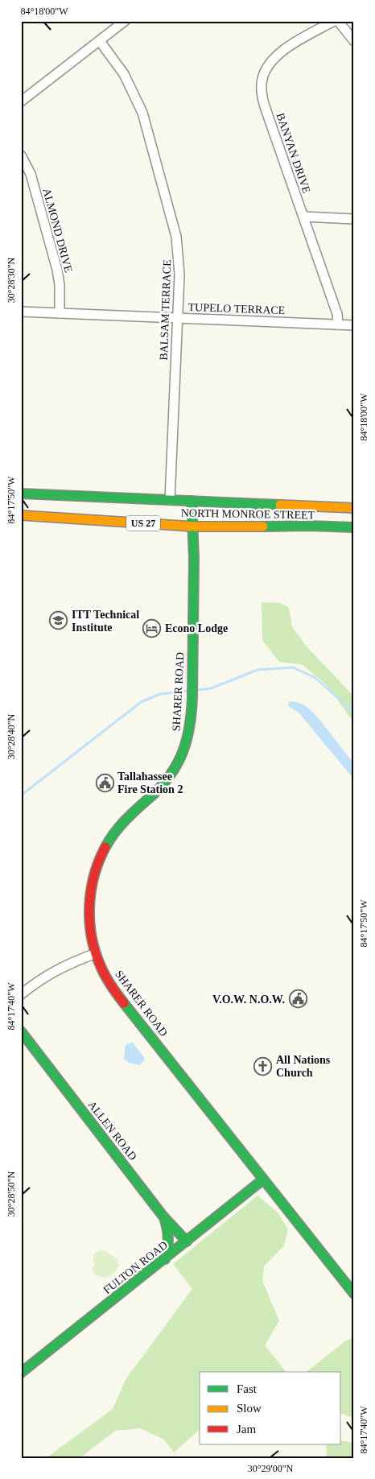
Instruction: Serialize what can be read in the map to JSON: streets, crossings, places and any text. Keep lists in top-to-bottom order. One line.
{"streets":{"street":["BANYAN DRIVE","ALMOND DRIVE","TUPELO TERRACE","BALSAM TERRACE","NORTH MONROE STREET","US 27","SHARER ROAD","ALLEN ROAD","FULTON ROAD"]},"crossings":[["BANYAN DRIVE","TUPELO TERRACE"],["ALMOND DRIVE","TUPELO TERRACE"],["TUPELO TERRACE","BALSAM TERRACE"],["BALSAM TERRACE","NORTH MONROE STREET"],["NORTH MONROE STREET","SHARER ROAD"],["SHARER ROAD","FULTON ROAD"],["ALLEN ROAD","FULTON ROAD"]],"places":{"school or university":["ITT Technical Institute"],"hotel":["Econo Lodge"],"public building":["Tallahassee Fire Station 2","V.O.W. N.O.W."],"church":["All Nations Church"]},"legend":["Fast","Slow","Jam"],"coordinates":["84°18'00\"W","30°28'30\"N","84°17'50\"W","30°28'40\"N","84°17'40\"W","30°28'50\"N","30°29'00\"N"]}
